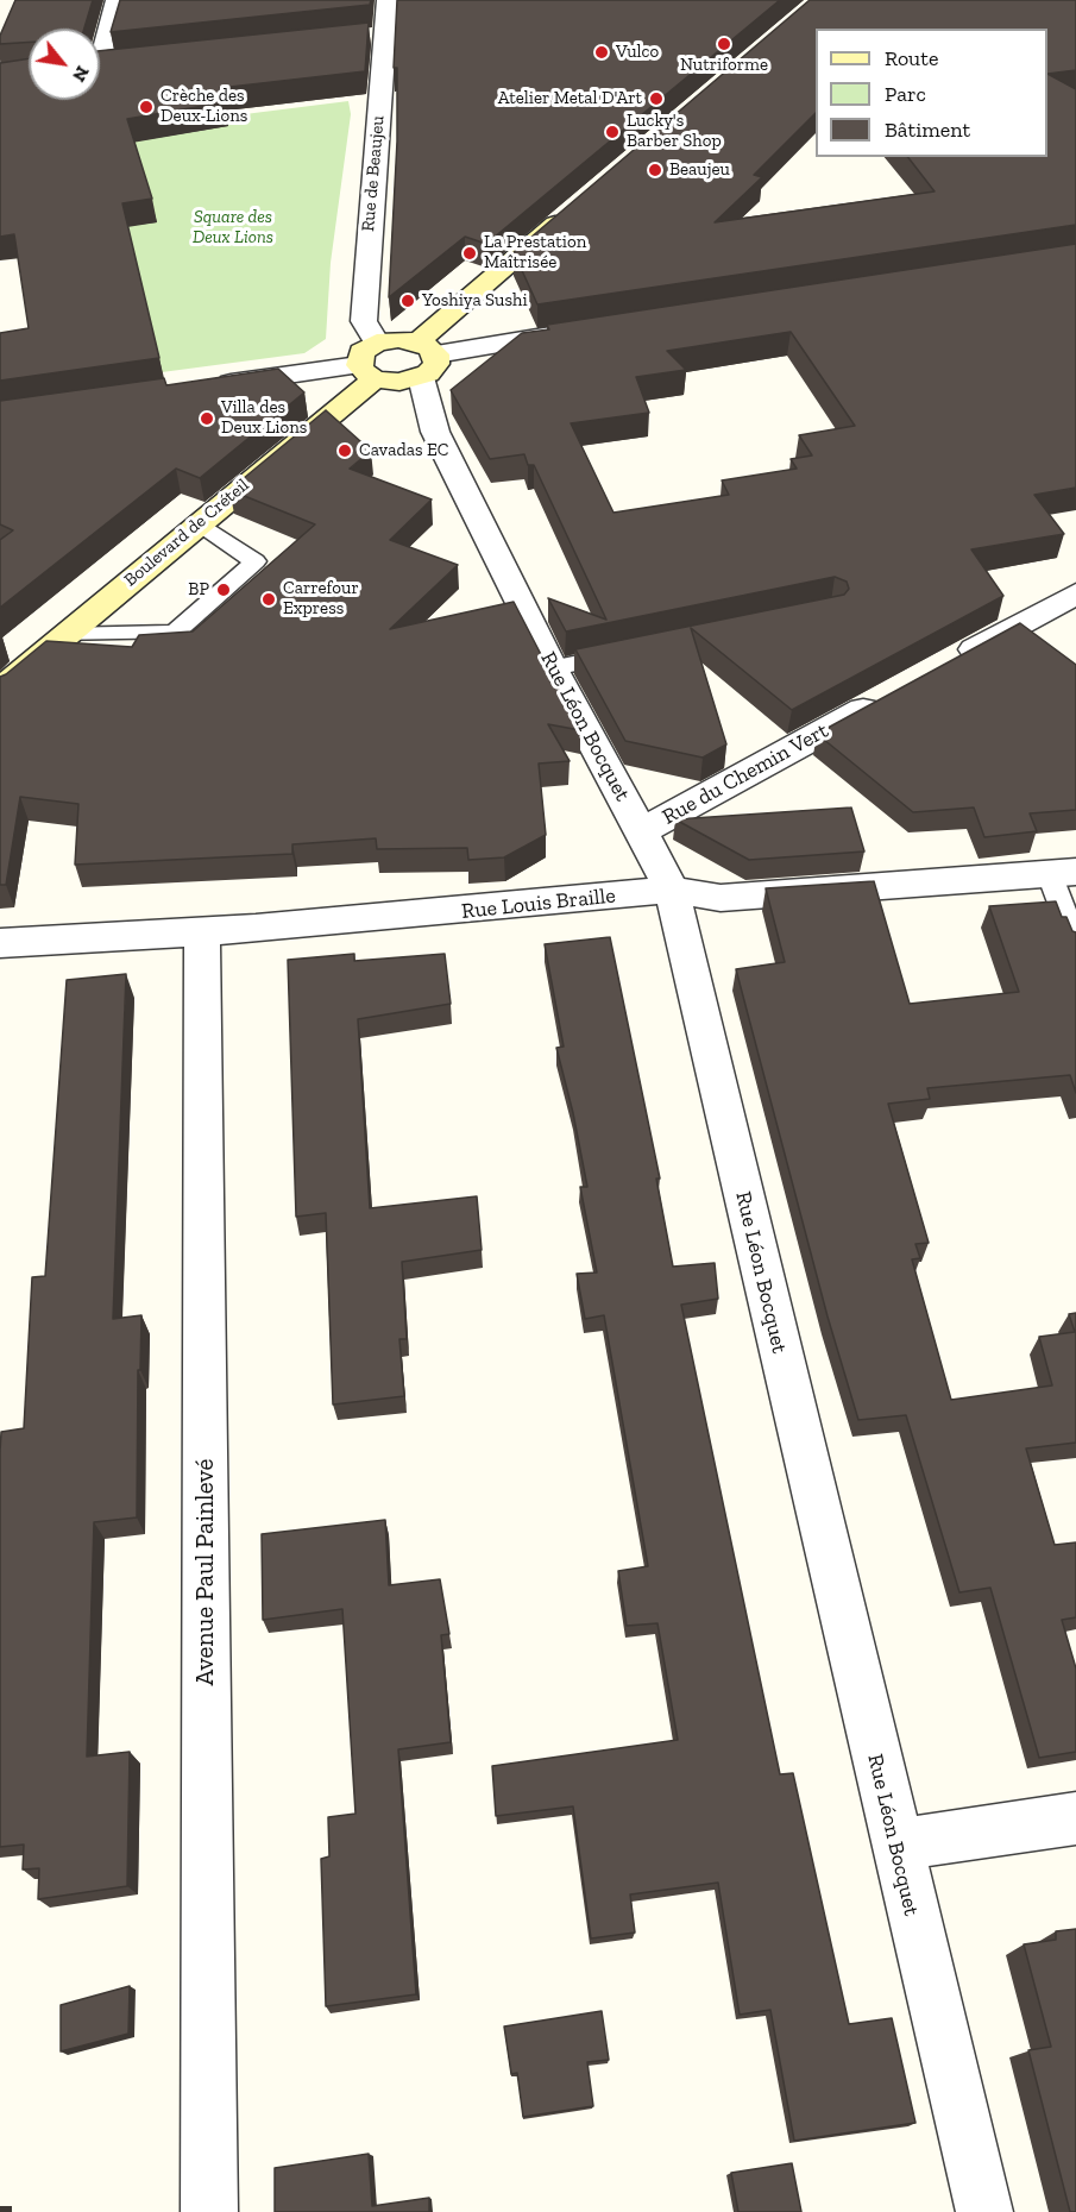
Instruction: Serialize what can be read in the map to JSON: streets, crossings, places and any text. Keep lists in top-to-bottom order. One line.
{"streets":{"main road":["Boulevard de Créteil"],"street":["Rue de Beaujeu","Rue Léon Bocquet","Rue du Chemin Vert","Rue Louis Braille","Avenue Paul Painlevé"]},"crossings":[["Rue de Beaujeu","Boulevard de Créteil"],["Rue Léon Bocquet","Rue du Chemin Vert"],["Rue Léon Bocquet","Rue Louis Braille"],["Rue Louis Braille","Avenue Paul Painlevé"]],"parks":["Square des Deux Lions"],"places":["Nutriforme","Vulco","Atelier Metal D'Art","Crèche des Deux-Lions","Lucky's Barber Shop","Beaujeu","La Prestation Maîtrisée","Yoshiya Sushi","Villa des Deux Lions","Cavadas EC","BP","Carrefour Express"],"legend":["Route","Parc","Bâtiment"],"north":"bottom right"}
